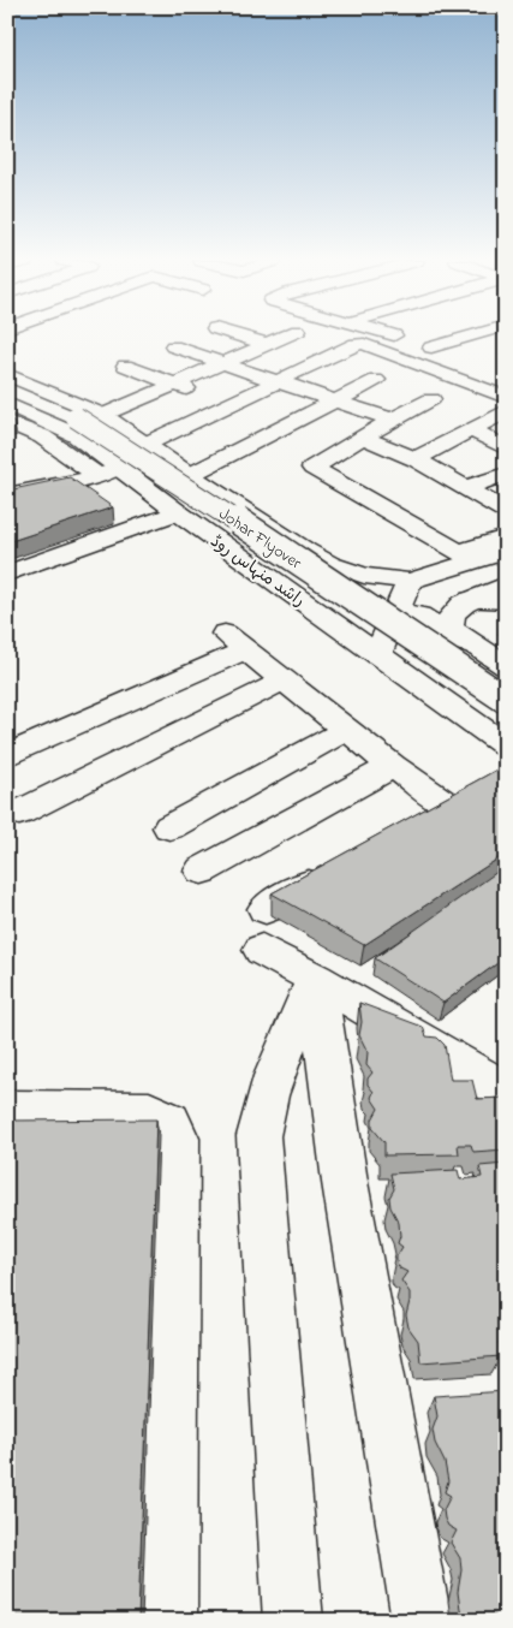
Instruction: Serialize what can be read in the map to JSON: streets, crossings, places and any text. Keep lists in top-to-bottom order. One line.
{"streets":{"street":["Johar Flyover","راشد منہاس روڈ"]}}
